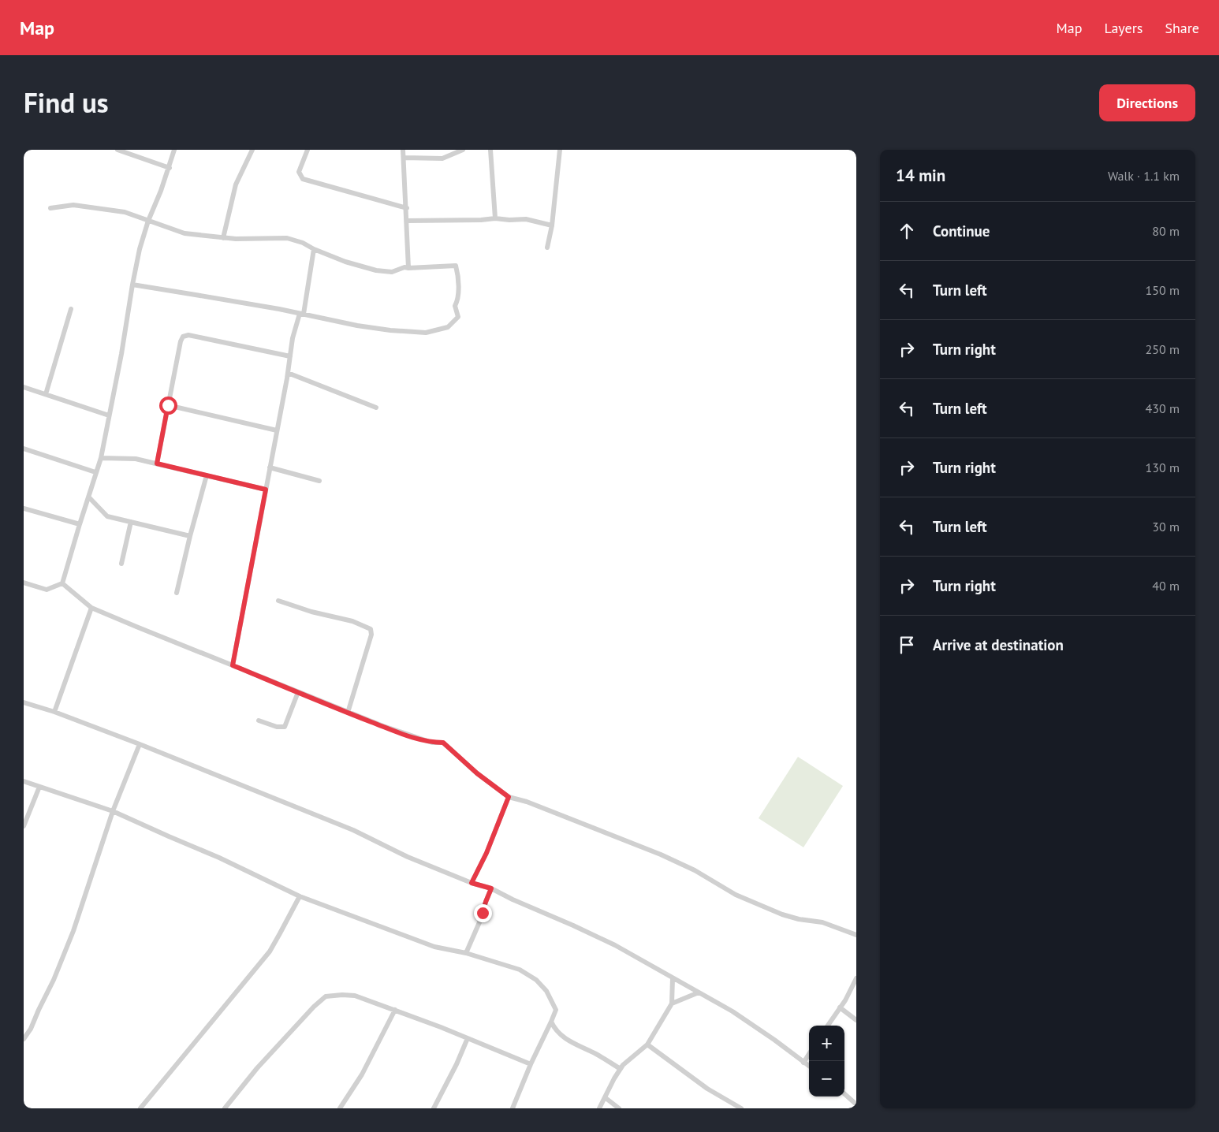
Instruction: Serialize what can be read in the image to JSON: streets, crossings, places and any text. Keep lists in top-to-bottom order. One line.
{"page":{"header":"Map","nav":["Map","Layers","Share"],"title":"Find us","buttons":"Directions","heading":["14 min","Walk · 1.1 km"],"list":[["Continue","80 m"],["Turn left","150 m"],["Turn right","250 m"],["Turn left","430 m"],["Turn right","130 m"],["Turn left","30 m"],["Turn right","40 m"],"Arrive at destination"],"map_buttons":["+","−"]}}
